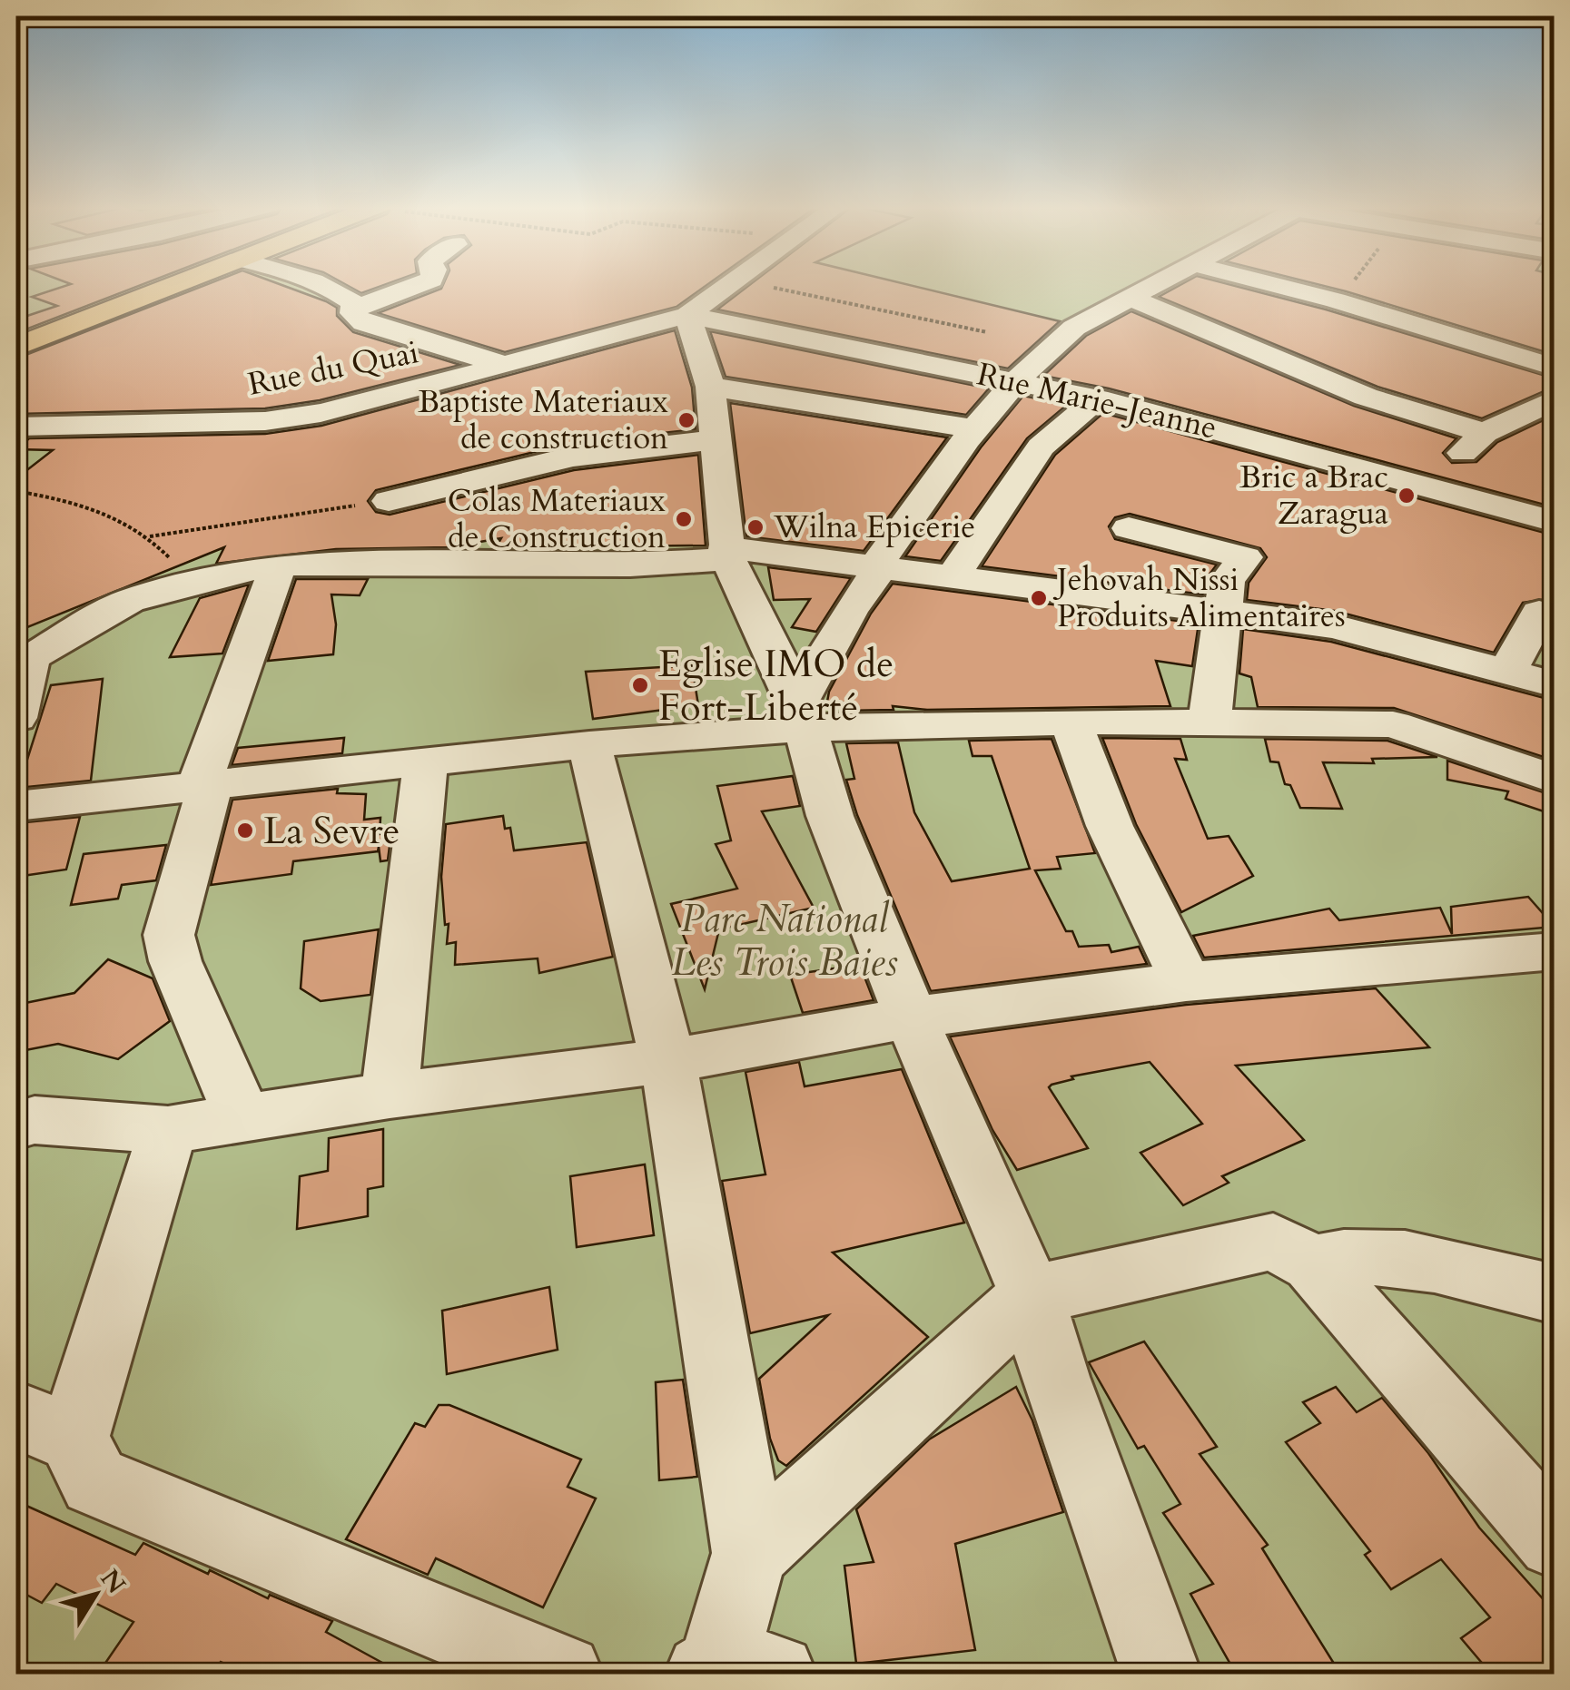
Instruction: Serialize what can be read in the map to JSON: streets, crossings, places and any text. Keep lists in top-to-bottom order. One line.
{"streets":{"street":["Rue du Quai","Rue Marie-Jeanne"]},"crossings":[["Rue du Quai","Rue Marie-Jeanne"]],"parks":["Parc National Les Trois Baies"],"places":["Baptiste Materiaux de construction","Bric a Brac Zaragua","Colas Materiaux de Construction","Wilna Epicerie","Jehovah Nissi Produits Alimentaires","Eglise IMO de Fort-Liberté","La Sevre"],"north":"top right"}
